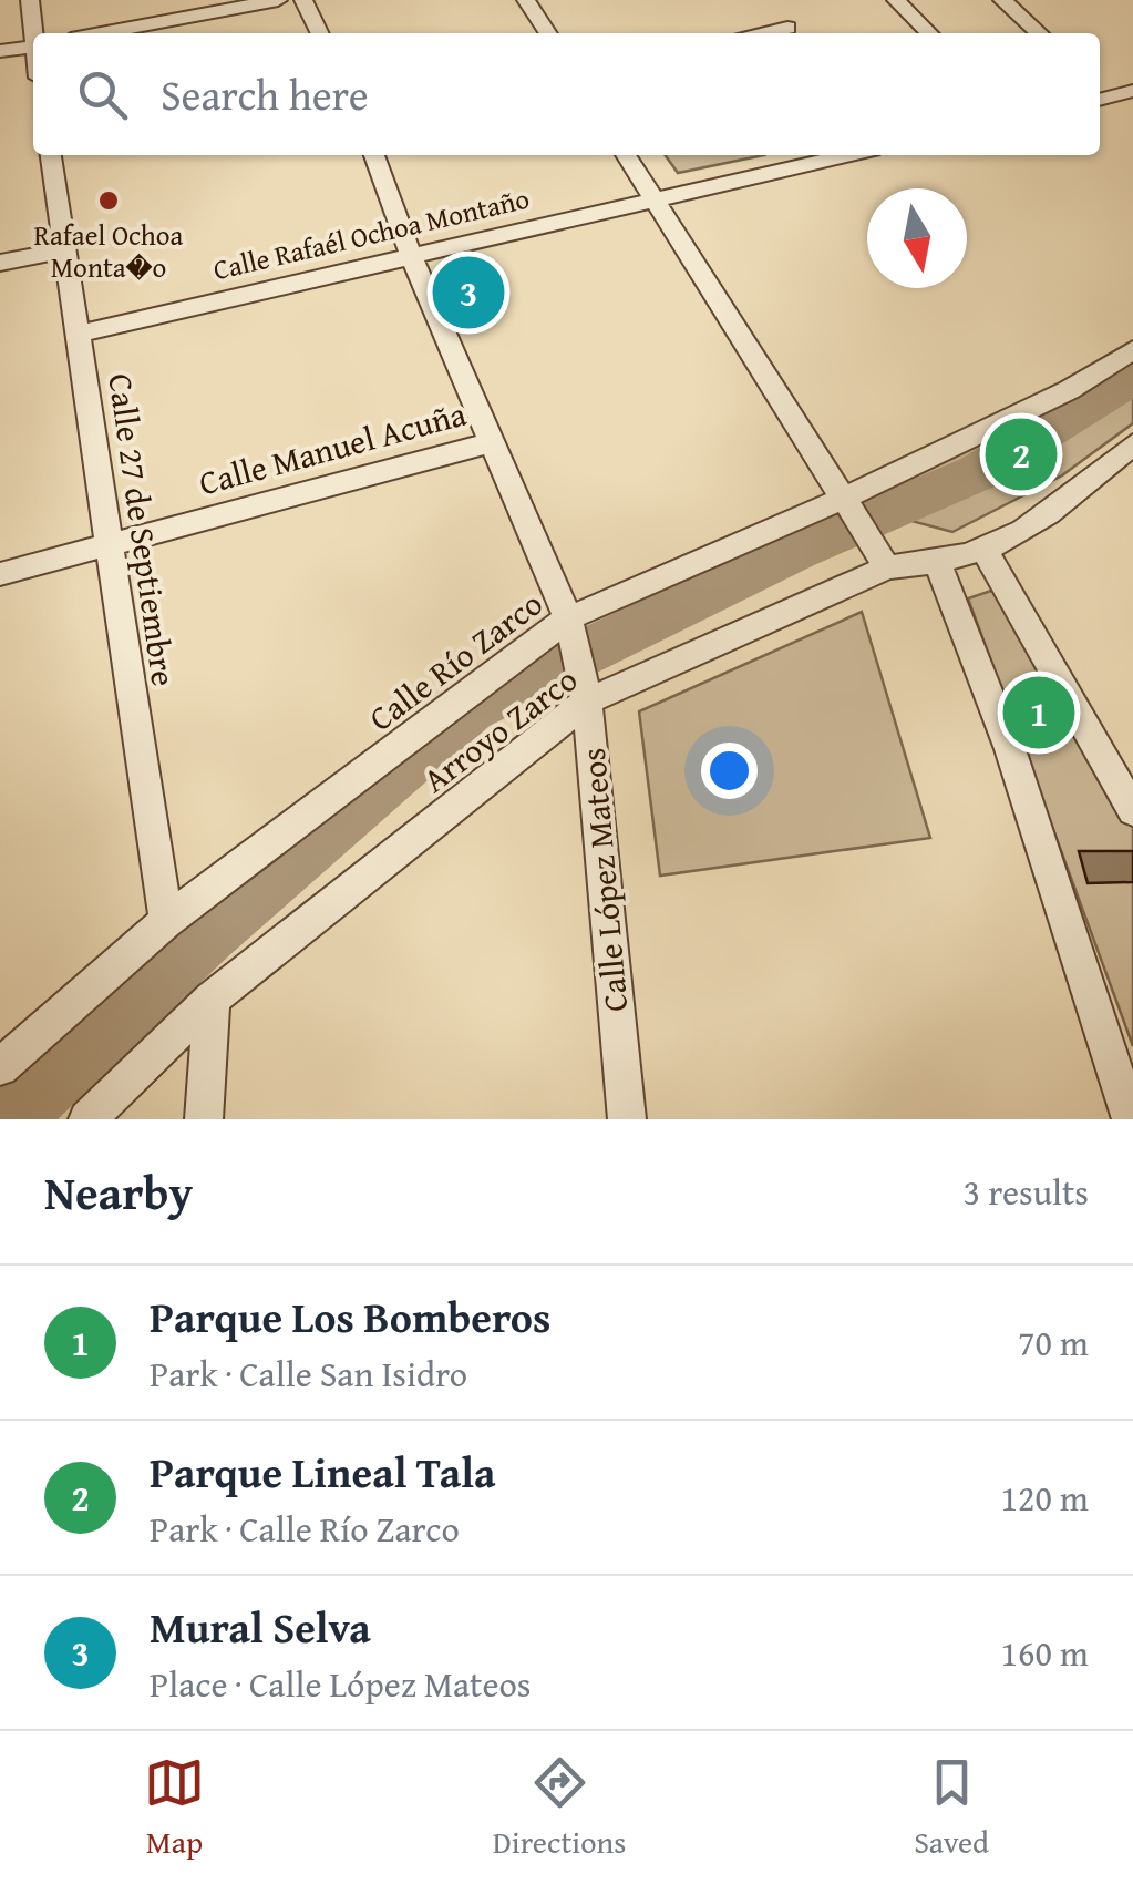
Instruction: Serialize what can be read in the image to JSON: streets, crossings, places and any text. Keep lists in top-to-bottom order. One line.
{"streets":{"street":["Calle Rafaél Ochoa Montaño","Calle Manuel Acuña","Calle 27 de Septiembre","Calle Río Zarco","Arroyo Zarco","Calle López Mateos"]},"crossings":[["Calle Rafaél Ochoa Montaño","Calle 27 de Septiembre"],["Calle Rafaél Ochoa Montaño","Calle López Mateos"],["Calle Manuel Acuña","Calle 27 de Septiembre"],["Calle Manuel Acuña","Calle López Mateos"],["Calle 27 de Septiembre","Calle Río Zarco"],["Calle Río Zarco","Calle López Mateos"],["Arroyo Zarco","Calle López Mateos"]],"places":["Rafael Ochoa Monta�o"],"north":"bottom","page":{"search":"Search here","pins":["3","2","1"],"heading":["Nearby","3 results"],"list":[{"mark":"1","name":"Parque Los Bomberos","note":"Park · Calle San Isidro","value":"70 m"},{"mark":"2","name":"Parque Lineal Tala","note":"Park · Calle Río Zarco","value":"120 m"},{"mark":"3","name":"Mural Selva","note":"Place · Calle López Mateos","value":"160 m"}],"nav":["Map","Directions","Saved"]}}
